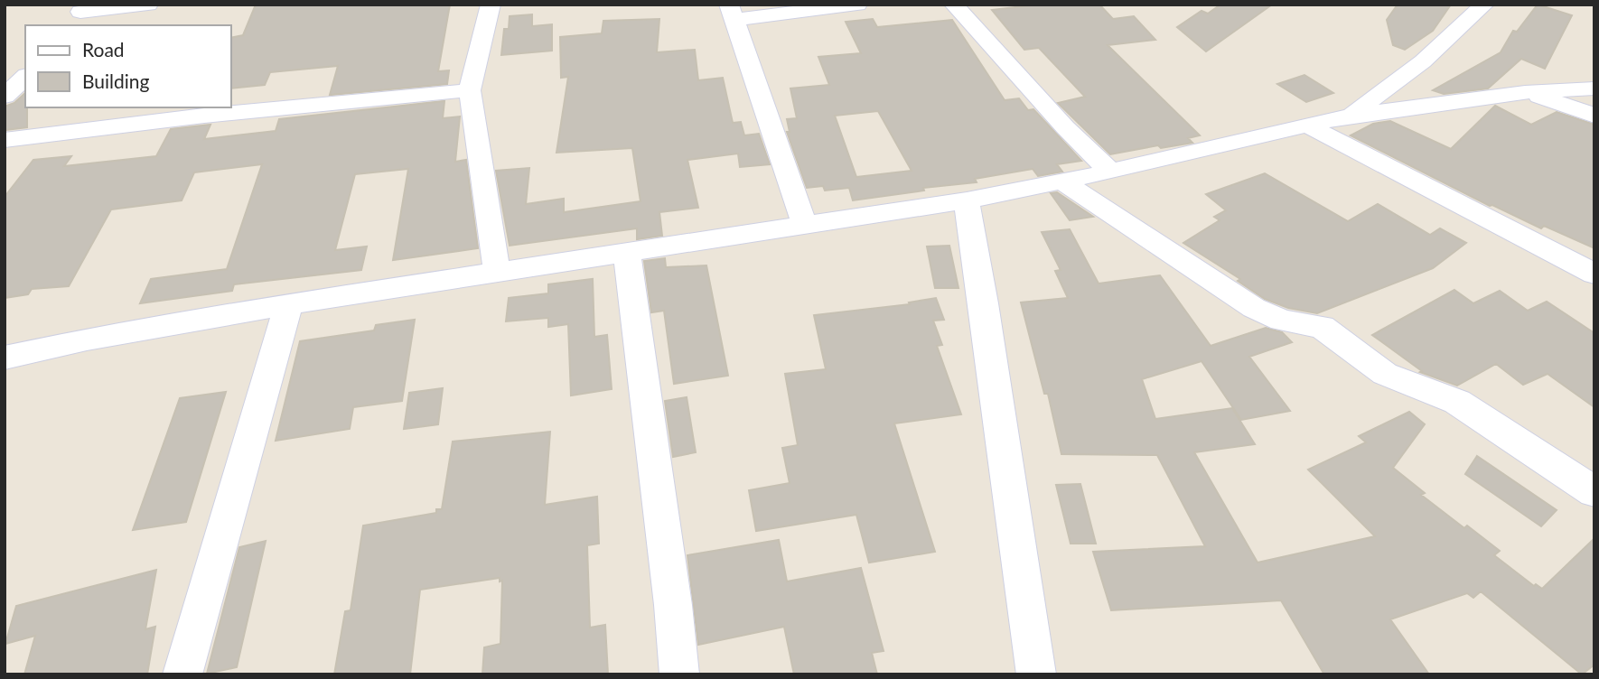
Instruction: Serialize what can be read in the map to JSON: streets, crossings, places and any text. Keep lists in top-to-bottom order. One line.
{"legend":["Road","Building"]}
